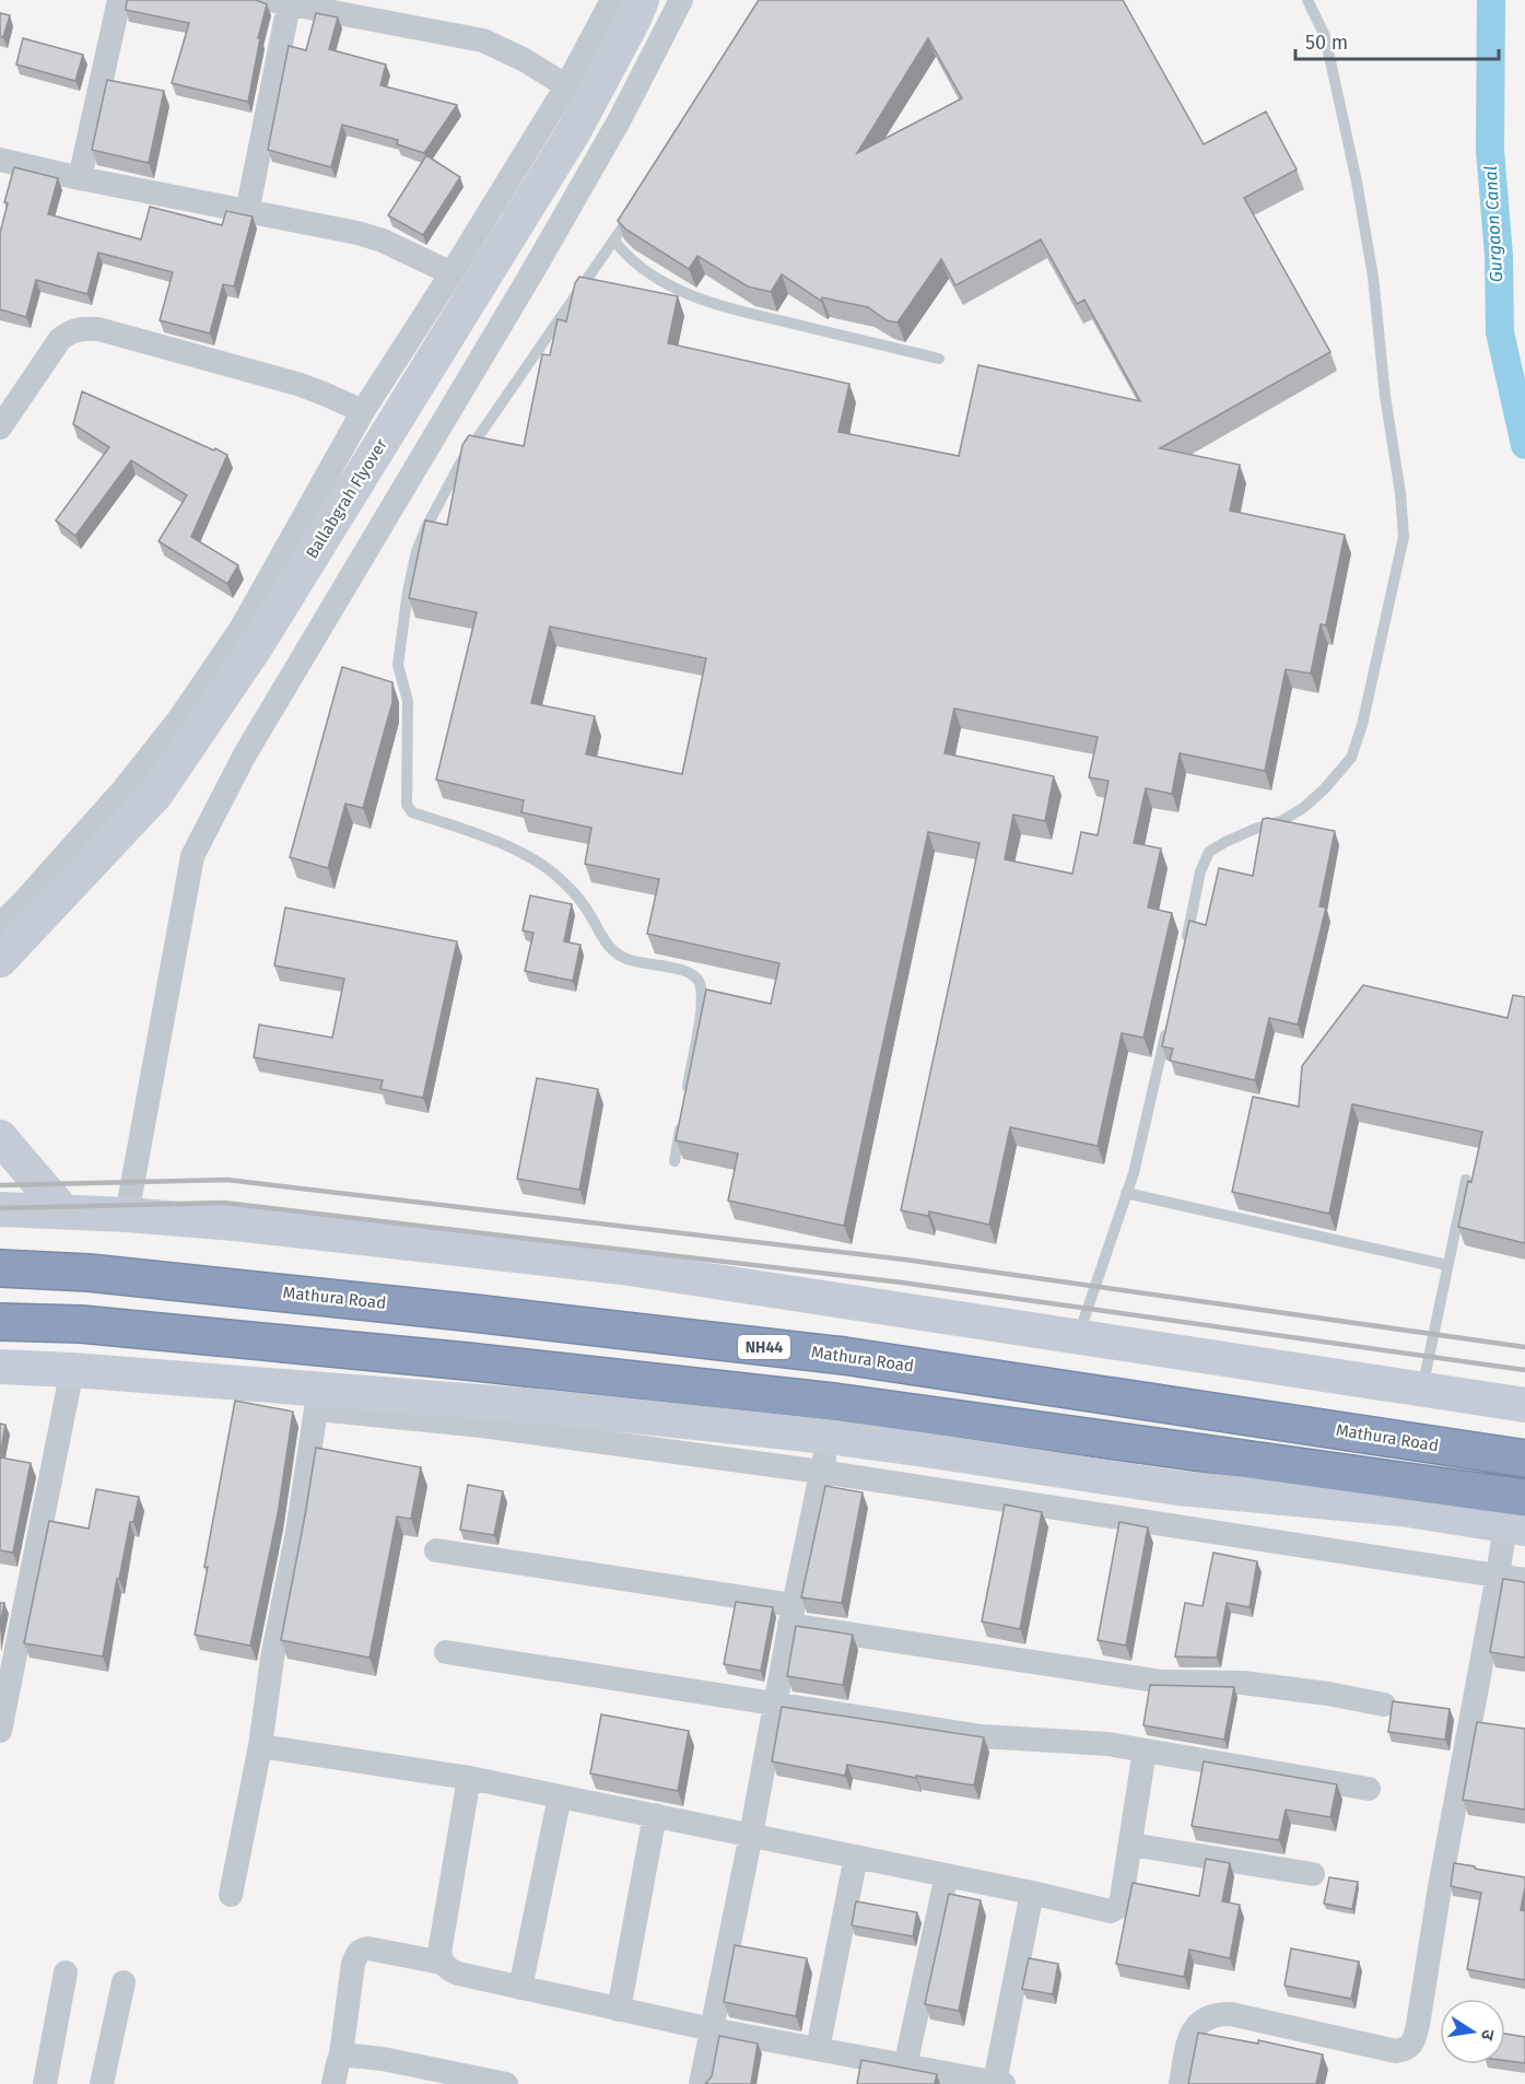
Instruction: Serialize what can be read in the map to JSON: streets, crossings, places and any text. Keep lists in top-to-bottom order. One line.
{"streets":{"highway":["Mathura Road","NH44"],"main road":["Ballabgrah Flyover"]},"water":["Gurgaon Canal"],"scale_bar":"50 m","north":"right"}
